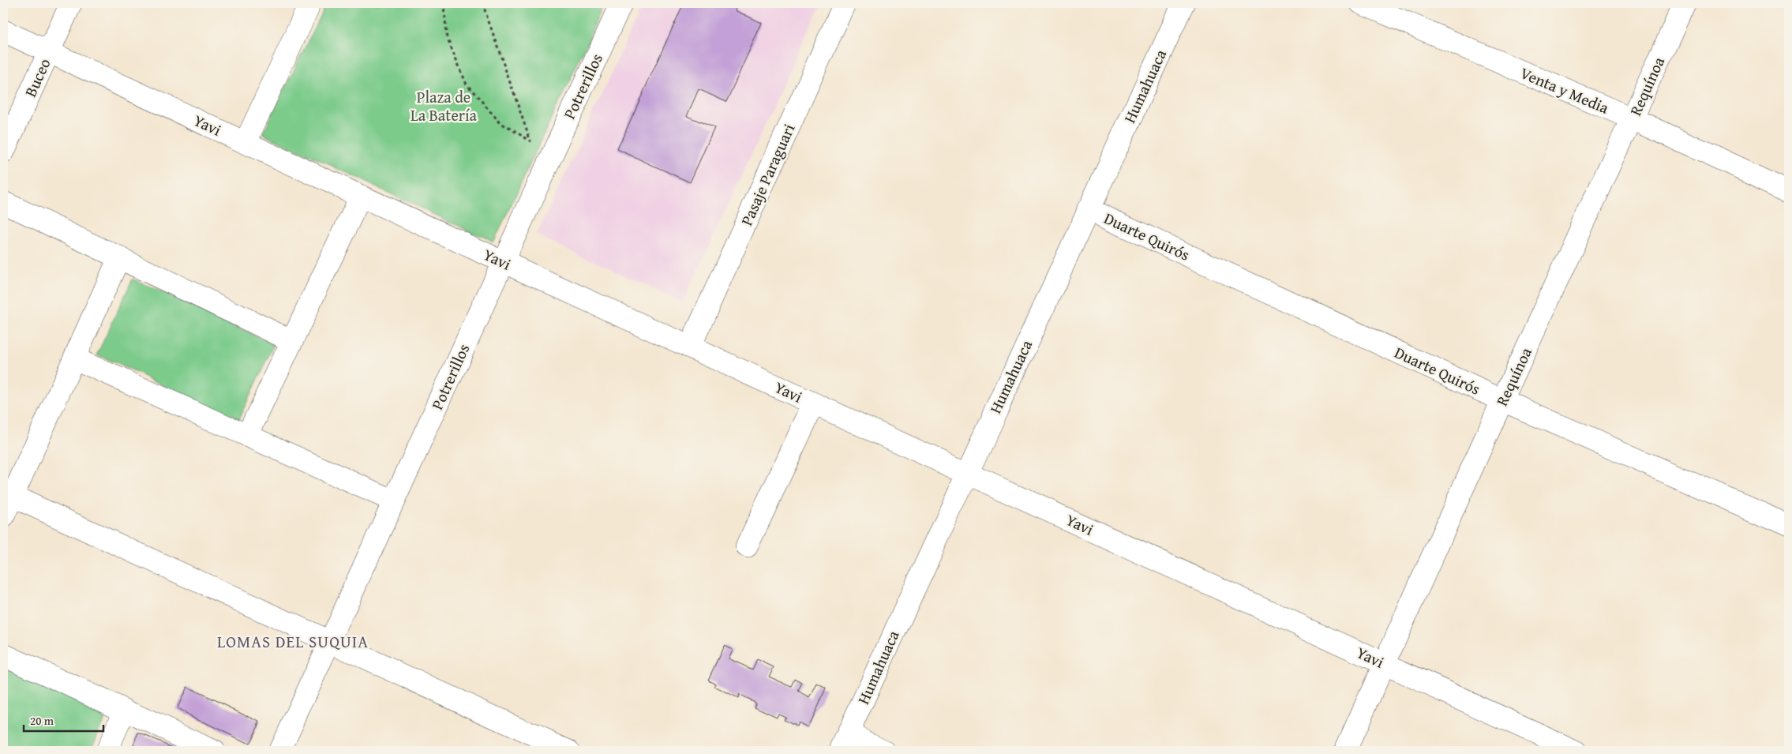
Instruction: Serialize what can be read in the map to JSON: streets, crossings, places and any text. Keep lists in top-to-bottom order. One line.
{"streets":{"street":["Buceo","Potrerillos","Humahuaca","Requínoa","Venta y Media","Yavi","Pasaje Paraguari","Duarte Quirós"]},"crossings":[["Buceo","Yavi"],["Potrerillos","Yavi"],["Humahuaca","Yavi"],["Humahuaca","Duarte Quirós"],["Requínoa","Venta y Media"],["Requínoa","Yavi"],["Requínoa","Duarte Quirós"],["Yavi","Pasaje Paraguari"]],"districts":["LOMAS DEL SUQUIA"],"parks":["Plaza de La Batería"],"scale_bar":"20 m"}
